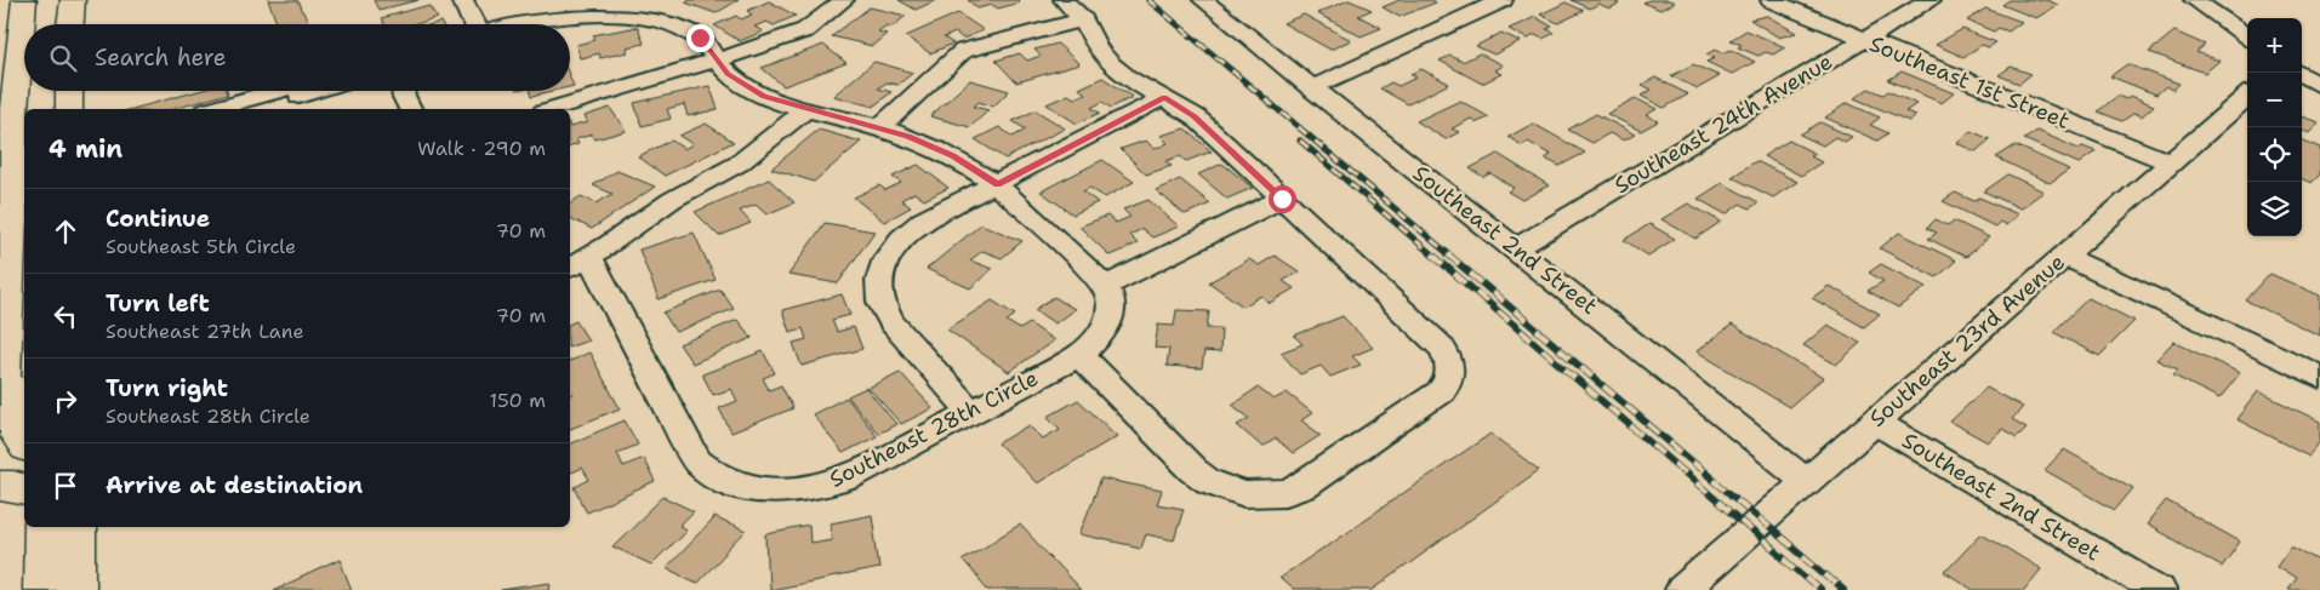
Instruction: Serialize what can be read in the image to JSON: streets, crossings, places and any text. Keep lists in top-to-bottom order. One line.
{"streets":{"street":["Southeast 1st Street","Southeast 24th Avenue","Southeast 2nd Street","Southeast 23rd Avenue","Southeast 28th Circle"]},"crossings":[["Southeast 1st Street","Southeast 24th Avenue"],["Southeast 1st Street","Southeast 23rd Avenue"],["Southeast 24th Avenue","Southeast 2nd Street"],["Southeast 2nd Street","Southeast 23rd Avenue"]],"page":{"map_buttons":["+","−"],"search":"Search here","heading":["4 min","Walk · 290 m"],"list":[["Continue","Southeast 5th Circle","70 m"],["Turn left","Southeast 27th Lane","70 m"],["Turn right","Southeast 28th Circle","150 m"],"Arrive at destination"]}}
